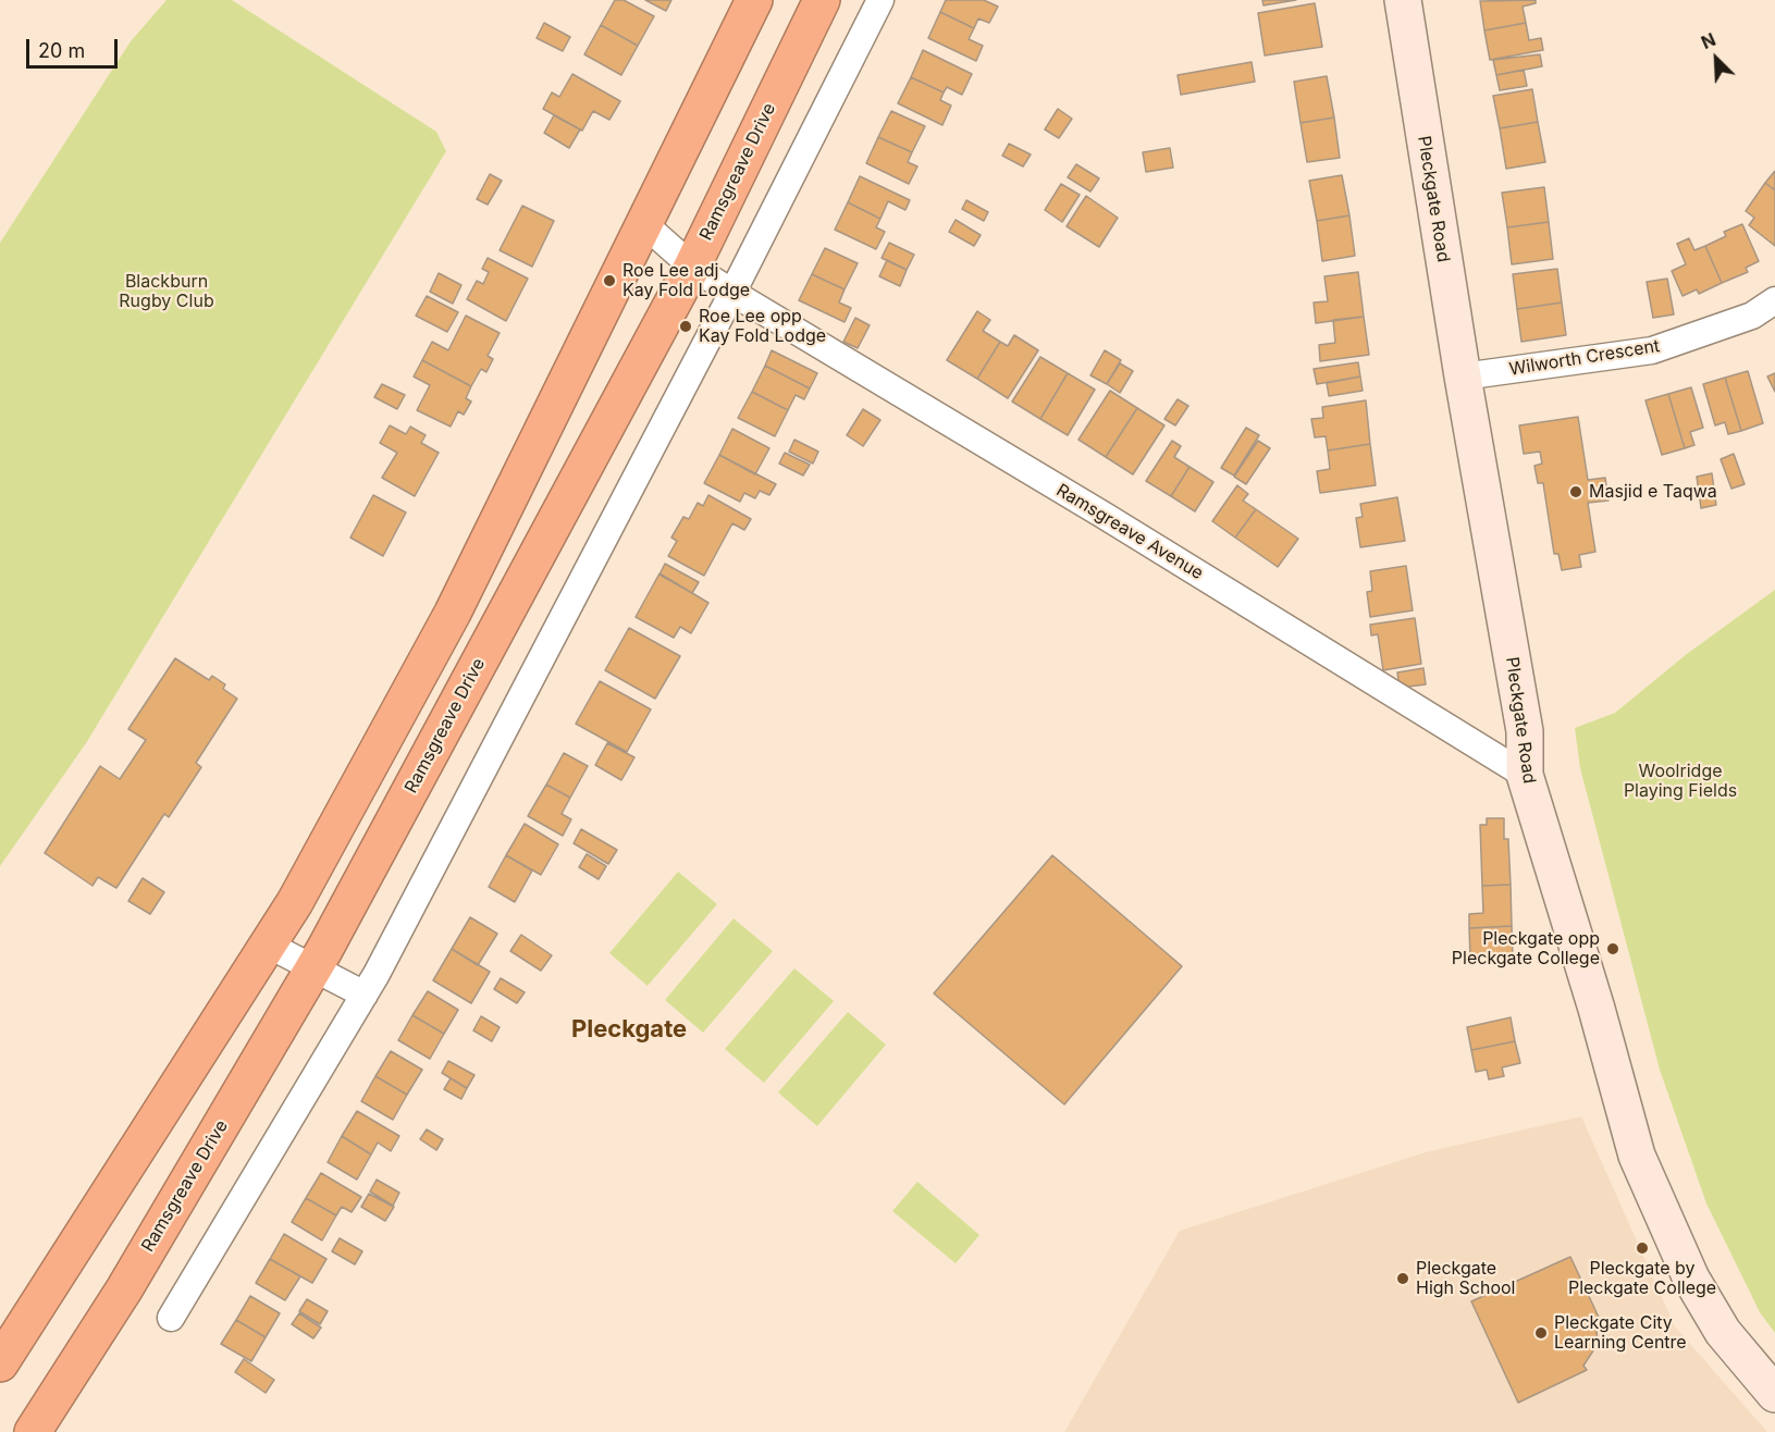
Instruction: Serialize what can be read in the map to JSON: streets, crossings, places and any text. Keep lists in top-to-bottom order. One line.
{"streets":{"highway":["Ramsgreave Drive"],"main road":["Pleckgate Road"],"street":["Wilworth Crescent","Ramsgreave Avenue"]},"crossings":[["Ramsgreave Drive","Ramsgreave Avenue"],["Pleckgate Road","Wilworth Crescent"],["Pleckgate Road","Ramsgreave Avenue"]],"districts":["Pleckgate"],"parks":["Blackburn Rugby Club","Woolridge Playing Fields"],"places":["Roe Lee adj Kay Fold Lodge","Roe Lee opp Kay Fold Lodge","Masjid e Taqwa","Pleckgate opp Pleckgate College","Pleckgate by Pleckgate College","Pleckgate High School","Pleckgate City Learning Centre"],"scale_bar":"20 m","north":"top left"}
